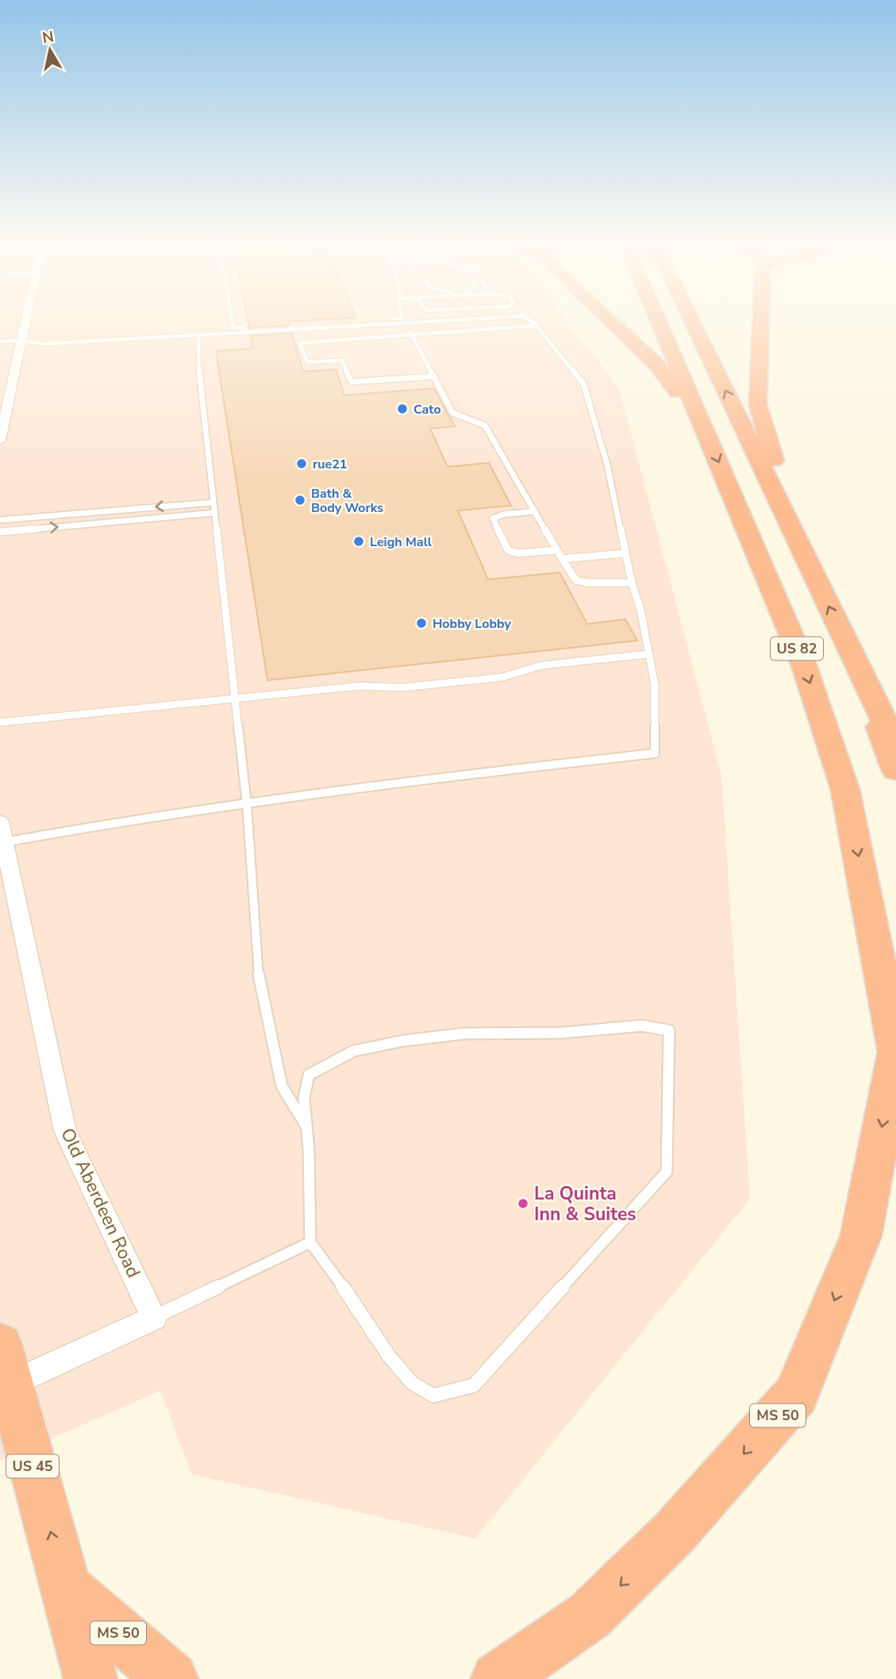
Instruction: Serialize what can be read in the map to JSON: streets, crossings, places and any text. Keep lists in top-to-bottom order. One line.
{"streets":{"highway":["US 82","MS 50","US 45"],"street":["Old Aberdeen Road"]},"crossings":[["US 82","MS 50"],["MS 50","US 45"]],"places":["Cato","rue21","Bath & Body Works","Leigh Mall","Hobby Lobby","La Quinta Inn & Suites"],"north":"top"}
